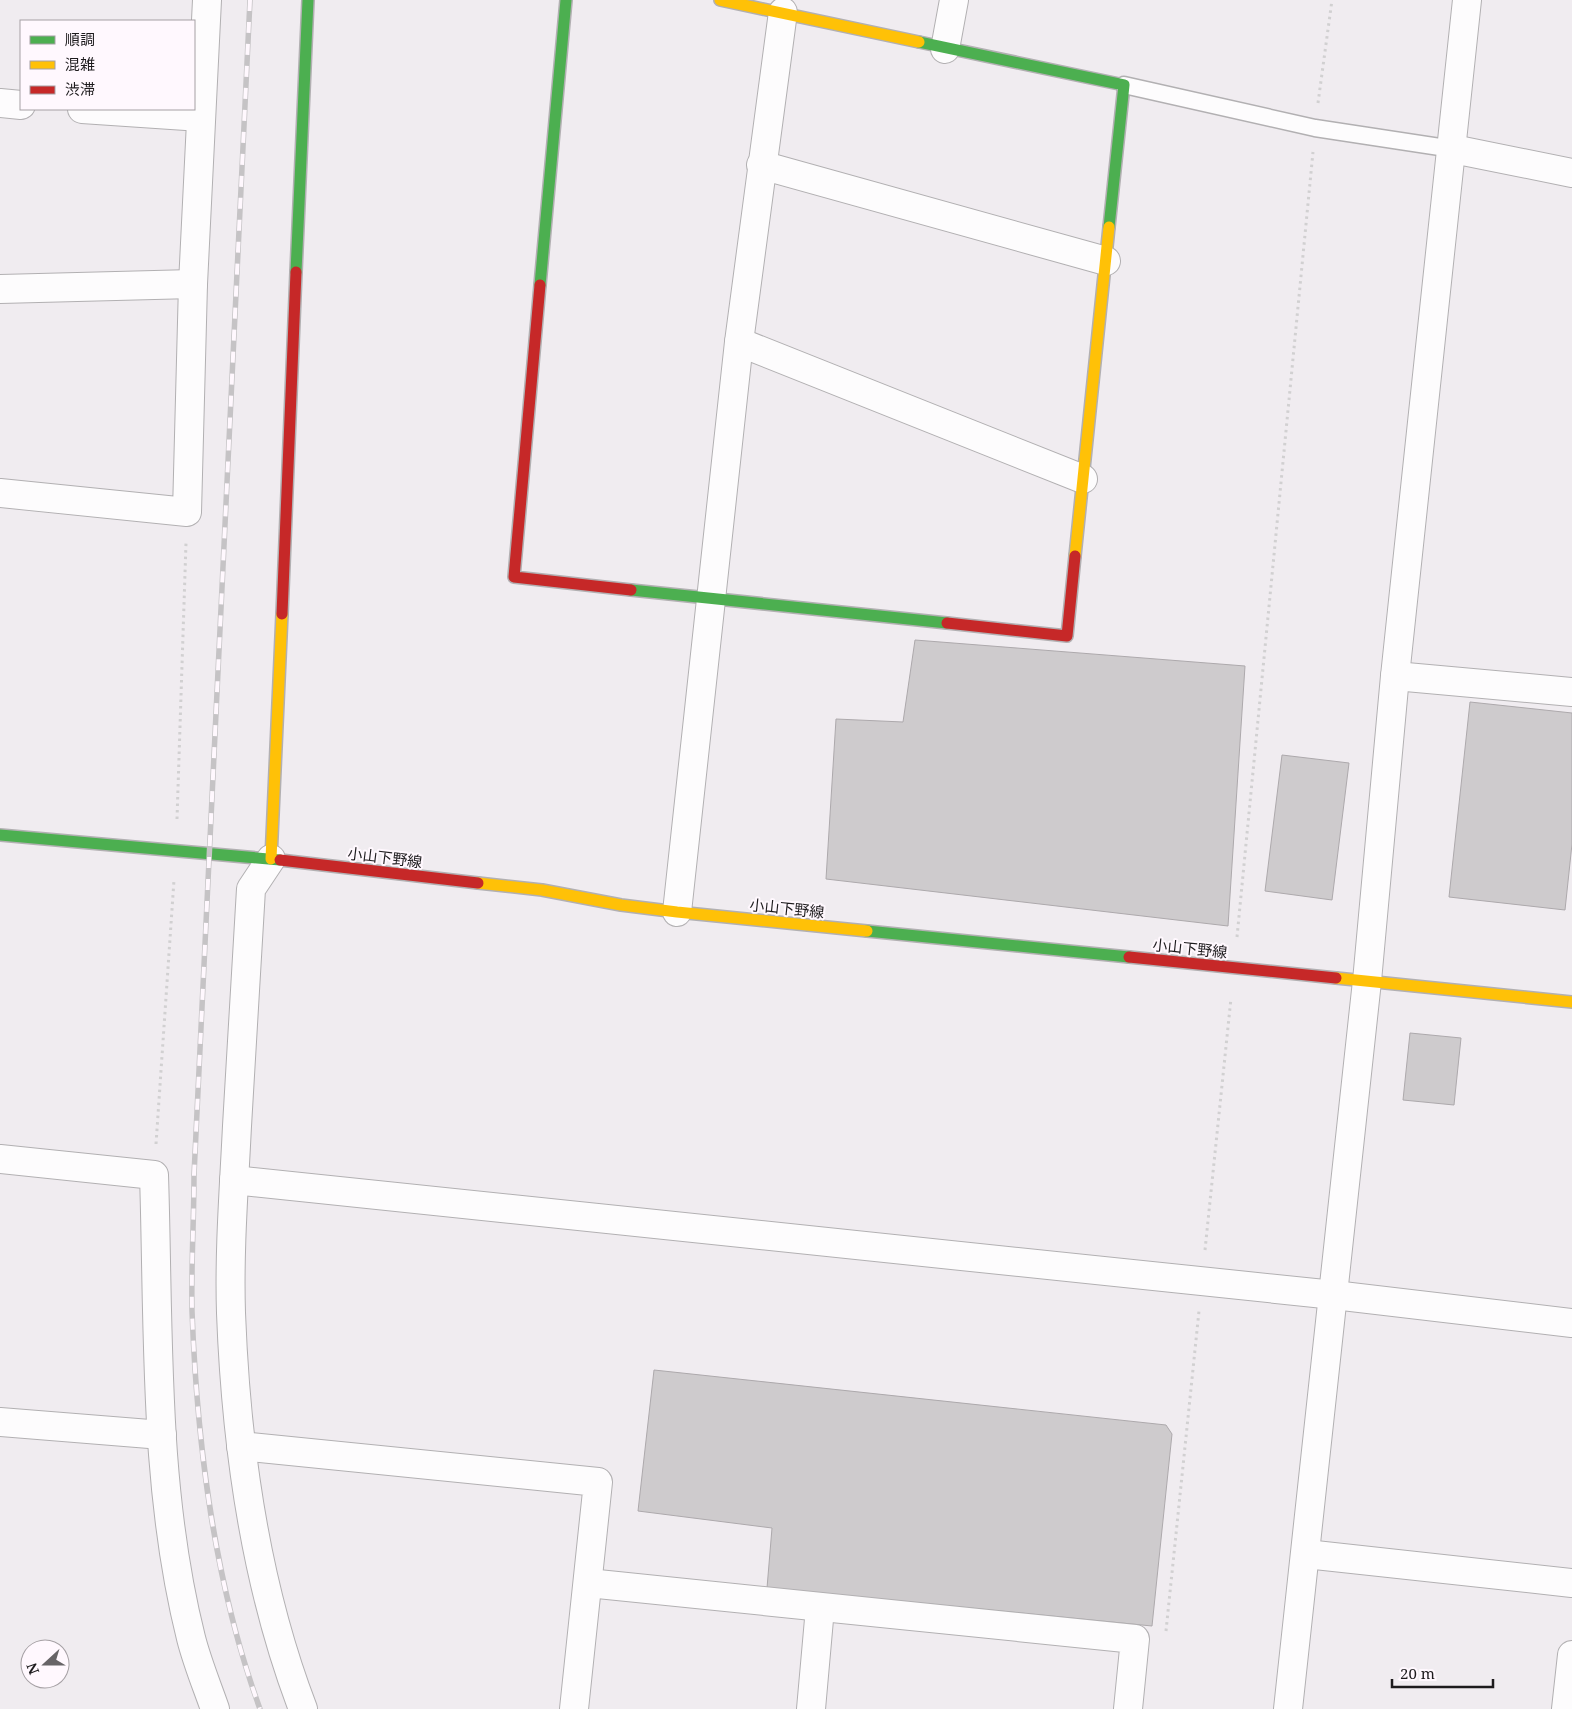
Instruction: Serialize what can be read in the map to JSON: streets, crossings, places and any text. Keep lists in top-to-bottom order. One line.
{"streets":{"street":["小山下野線"]},"legend":["順調","混雑","渋滞"],"scale_bar":"20 m","north":"left"}
